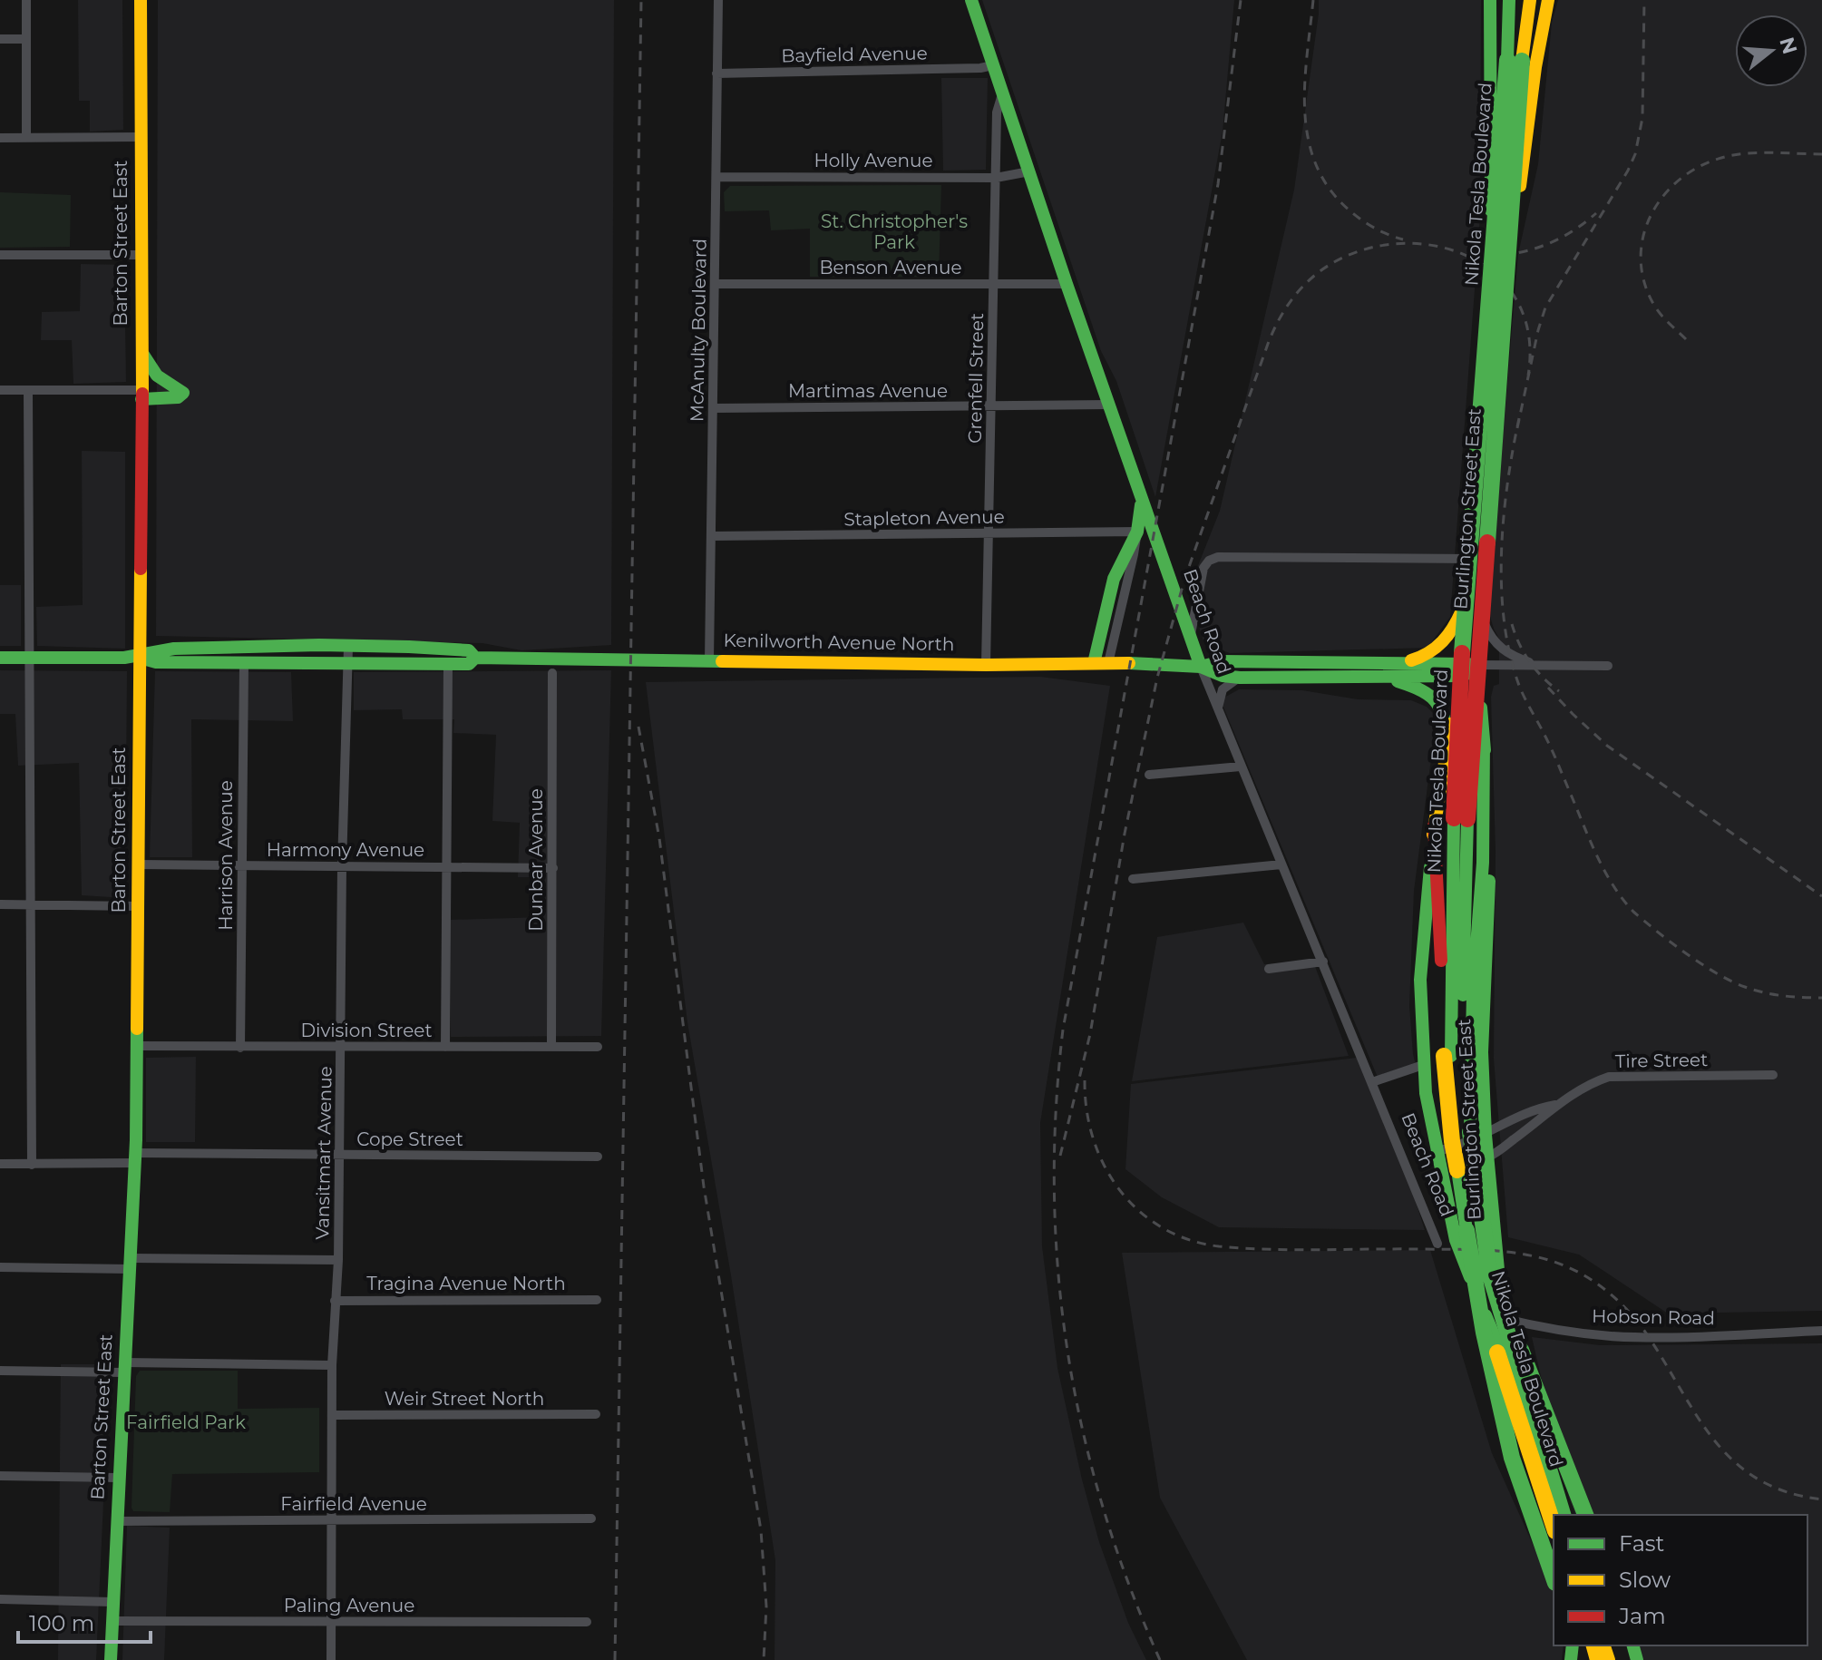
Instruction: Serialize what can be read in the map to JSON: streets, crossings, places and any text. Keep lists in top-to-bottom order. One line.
{"streets":{"main road":["Nikola Tesla Boulevard","Barton Street East","Burlington Street East","Beach Road","Kenilworth Avenue North"],"street":["Bayfield Avenue","Holly Avenue","Benson Avenue","McAnulty Boulevard","Grenfell Street","Martimas Avenue","Stapleton Avenue","Harmony Avenue","Harrison Avenue","Dunbar Avenue","Division Street","Tire Street","Cope Street","Vansitmart Avenue","Tragina Avenue North","Hobson Road","Weir Street North","Fairfield Avenue","Paling Avenue"]},"crossings":[["Bayfield Avenue","McAnulty Boulevard"],["Bayfield Avenue","Beach Road"],["Holly Avenue","McAnulty Boulevard"],["Holly Avenue","Grenfell Street"],["Holly Avenue","Beach Road"],["Nikola Tesla Boulevard","Burlington Street East"],["Nikola Tesla Boulevard","Tire Street"],["Barton Street East","Kenilworth Avenue North"],["Barton Street East","Harmony Avenue"],["Barton Street East","Division Street"],["Barton Street East","Cope Street"],["Barton Street East","Fairfield Avenue"],["Barton Street East","Paling Avenue"],["Benson Avenue","McAnulty Boulevard"],["Benson Avenue","Grenfell Street"],["Benson Avenue","Beach Road"],["McAnulty Boulevard","Martimas Avenue"],["McAnulty Boulevard","Stapleton Avenue"],["McAnulty Boulevard","Kenilworth Avenue North"],["Grenfell Street","Martimas Avenue"],["Grenfell Street","Stapleton Avenue"],["Grenfell Street","Beach Road"],["Grenfell Street","Kenilworth Avenue North"],["Martimas Avenue","Beach Road"],["Burlington Street East","Kenilworth Avenue North"],["Burlington Street East","Tire Street"],["Burlington Street East","Hobson Road"],["Beach Road","Kenilworth Avenue North"],["Kenilworth Avenue North","Harrison Avenue"],["Kenilworth Avenue North","Vansitmart Avenue"],["Harmony Avenue","Harrison Avenue"],["Harmony Avenue","Dunbar Avenue"],["Harmony Avenue","Vansitmart Avenue"],["Harrison Avenue","Division Street"],["Dunbar Avenue","Division Street"],["Division Street","Vansitmart Avenue"],["Cope Street","Vansitmart Avenue"],["Vansitmart Avenue","Tragina Avenue North"],["Vansitmart Avenue","Weir Street North"],["Vansitmart Avenue","Fairfield Avenue"],["Vansitmart Avenue","Paling Avenue"]],"parks":["St. Christopher's Park","Fairfield Park"],"legend":["Fast","Slow","Jam"],"scale_bar":"100 m","north":"right"}
